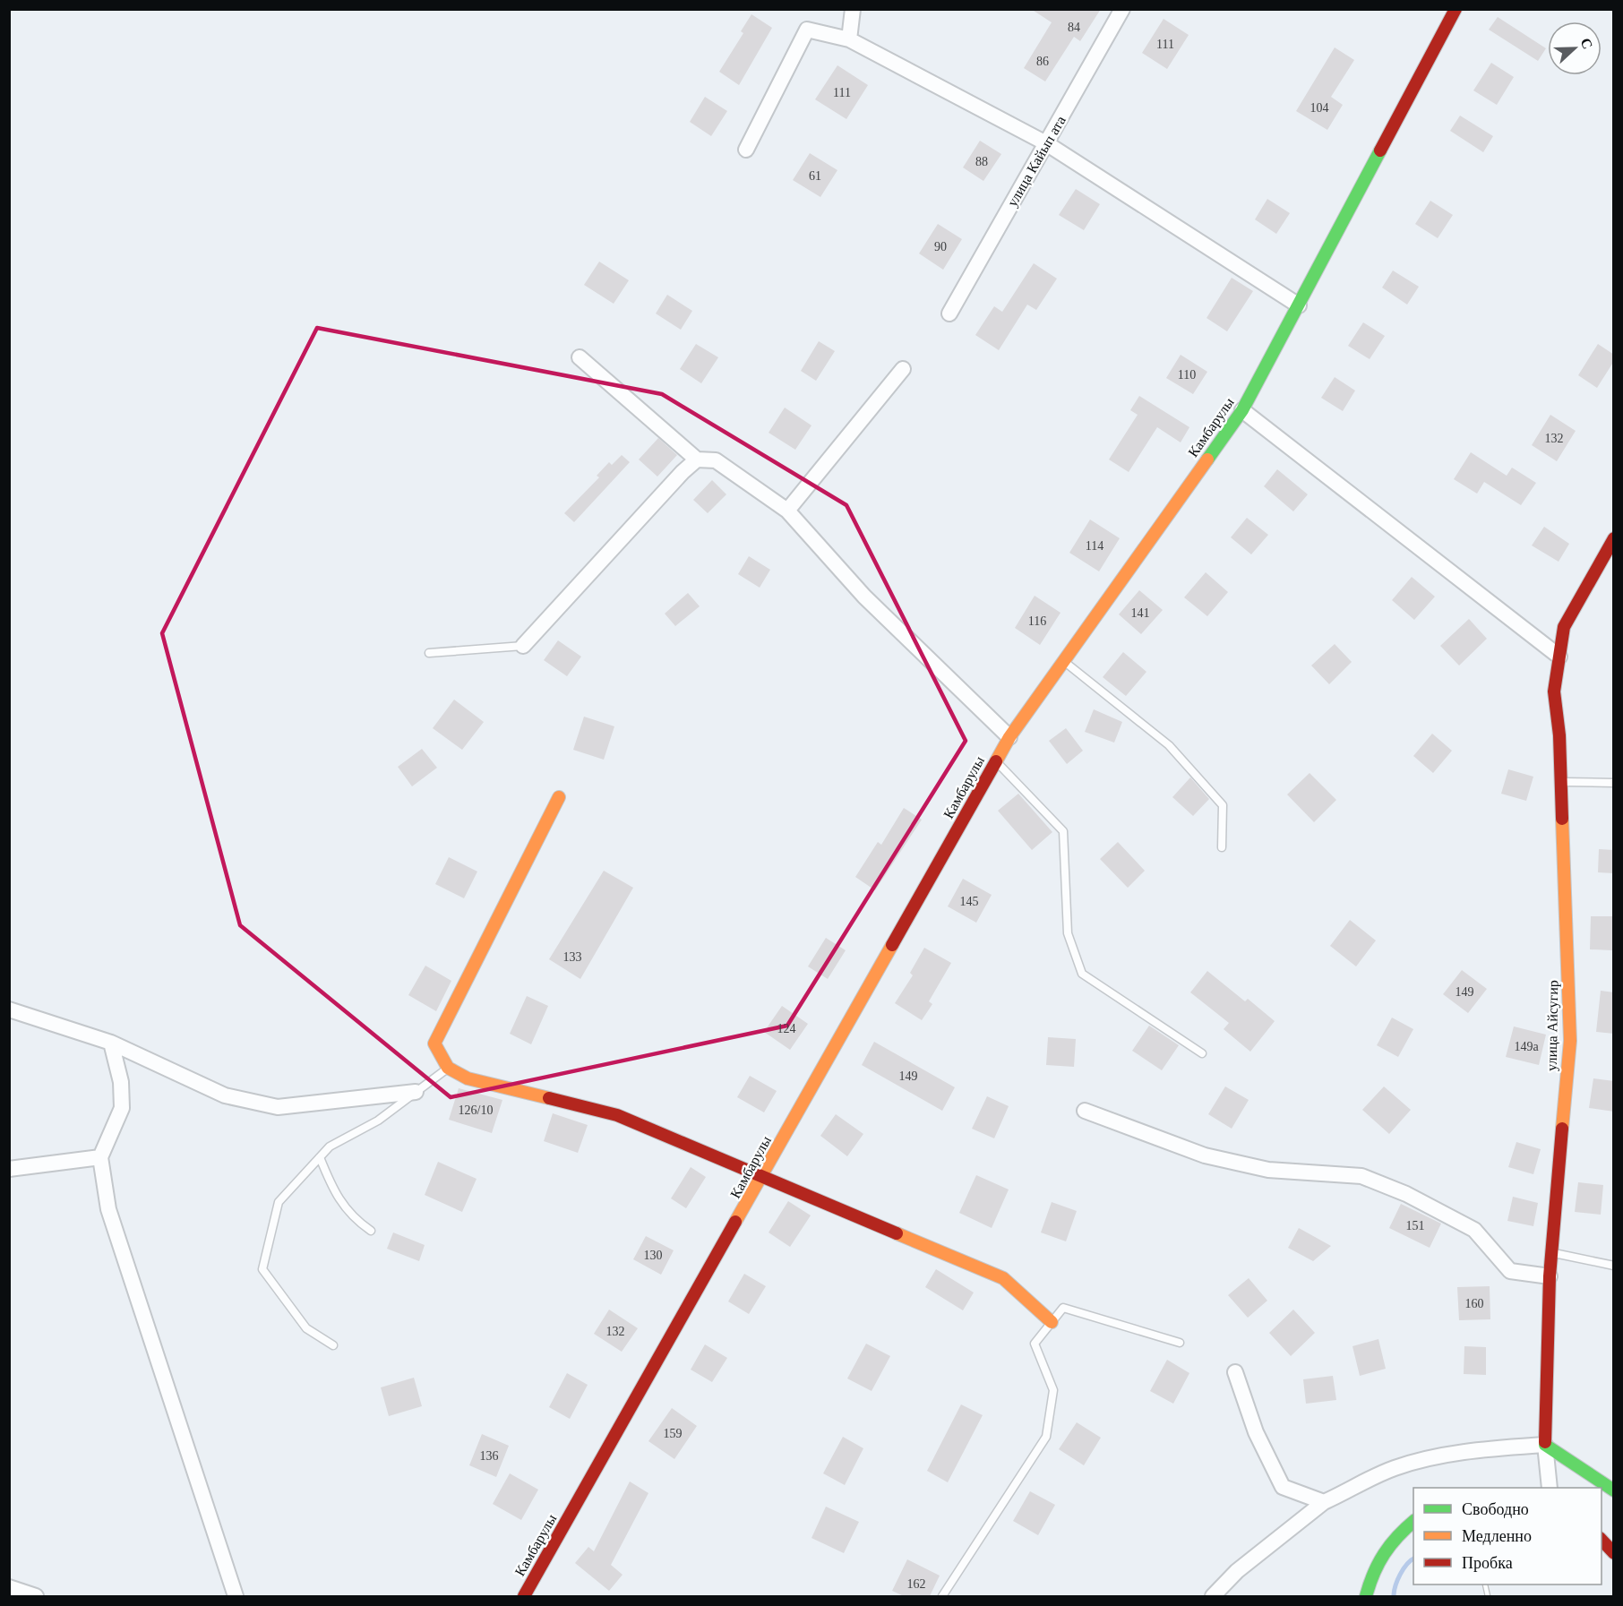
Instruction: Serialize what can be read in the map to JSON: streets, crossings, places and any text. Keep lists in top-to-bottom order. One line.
{"streets":{"street":["улица Кайып ата","Камбарулы","улица Айсугир"]},"house_numbers":["84","111","86","111","104","88","61","90","110","132","114","141","116","145","133","149","124","149а","149","126/10","151","130","160","132","159","136","162"],"legend":["Свободно","Медленно","Пробка"],"north":"right"}
